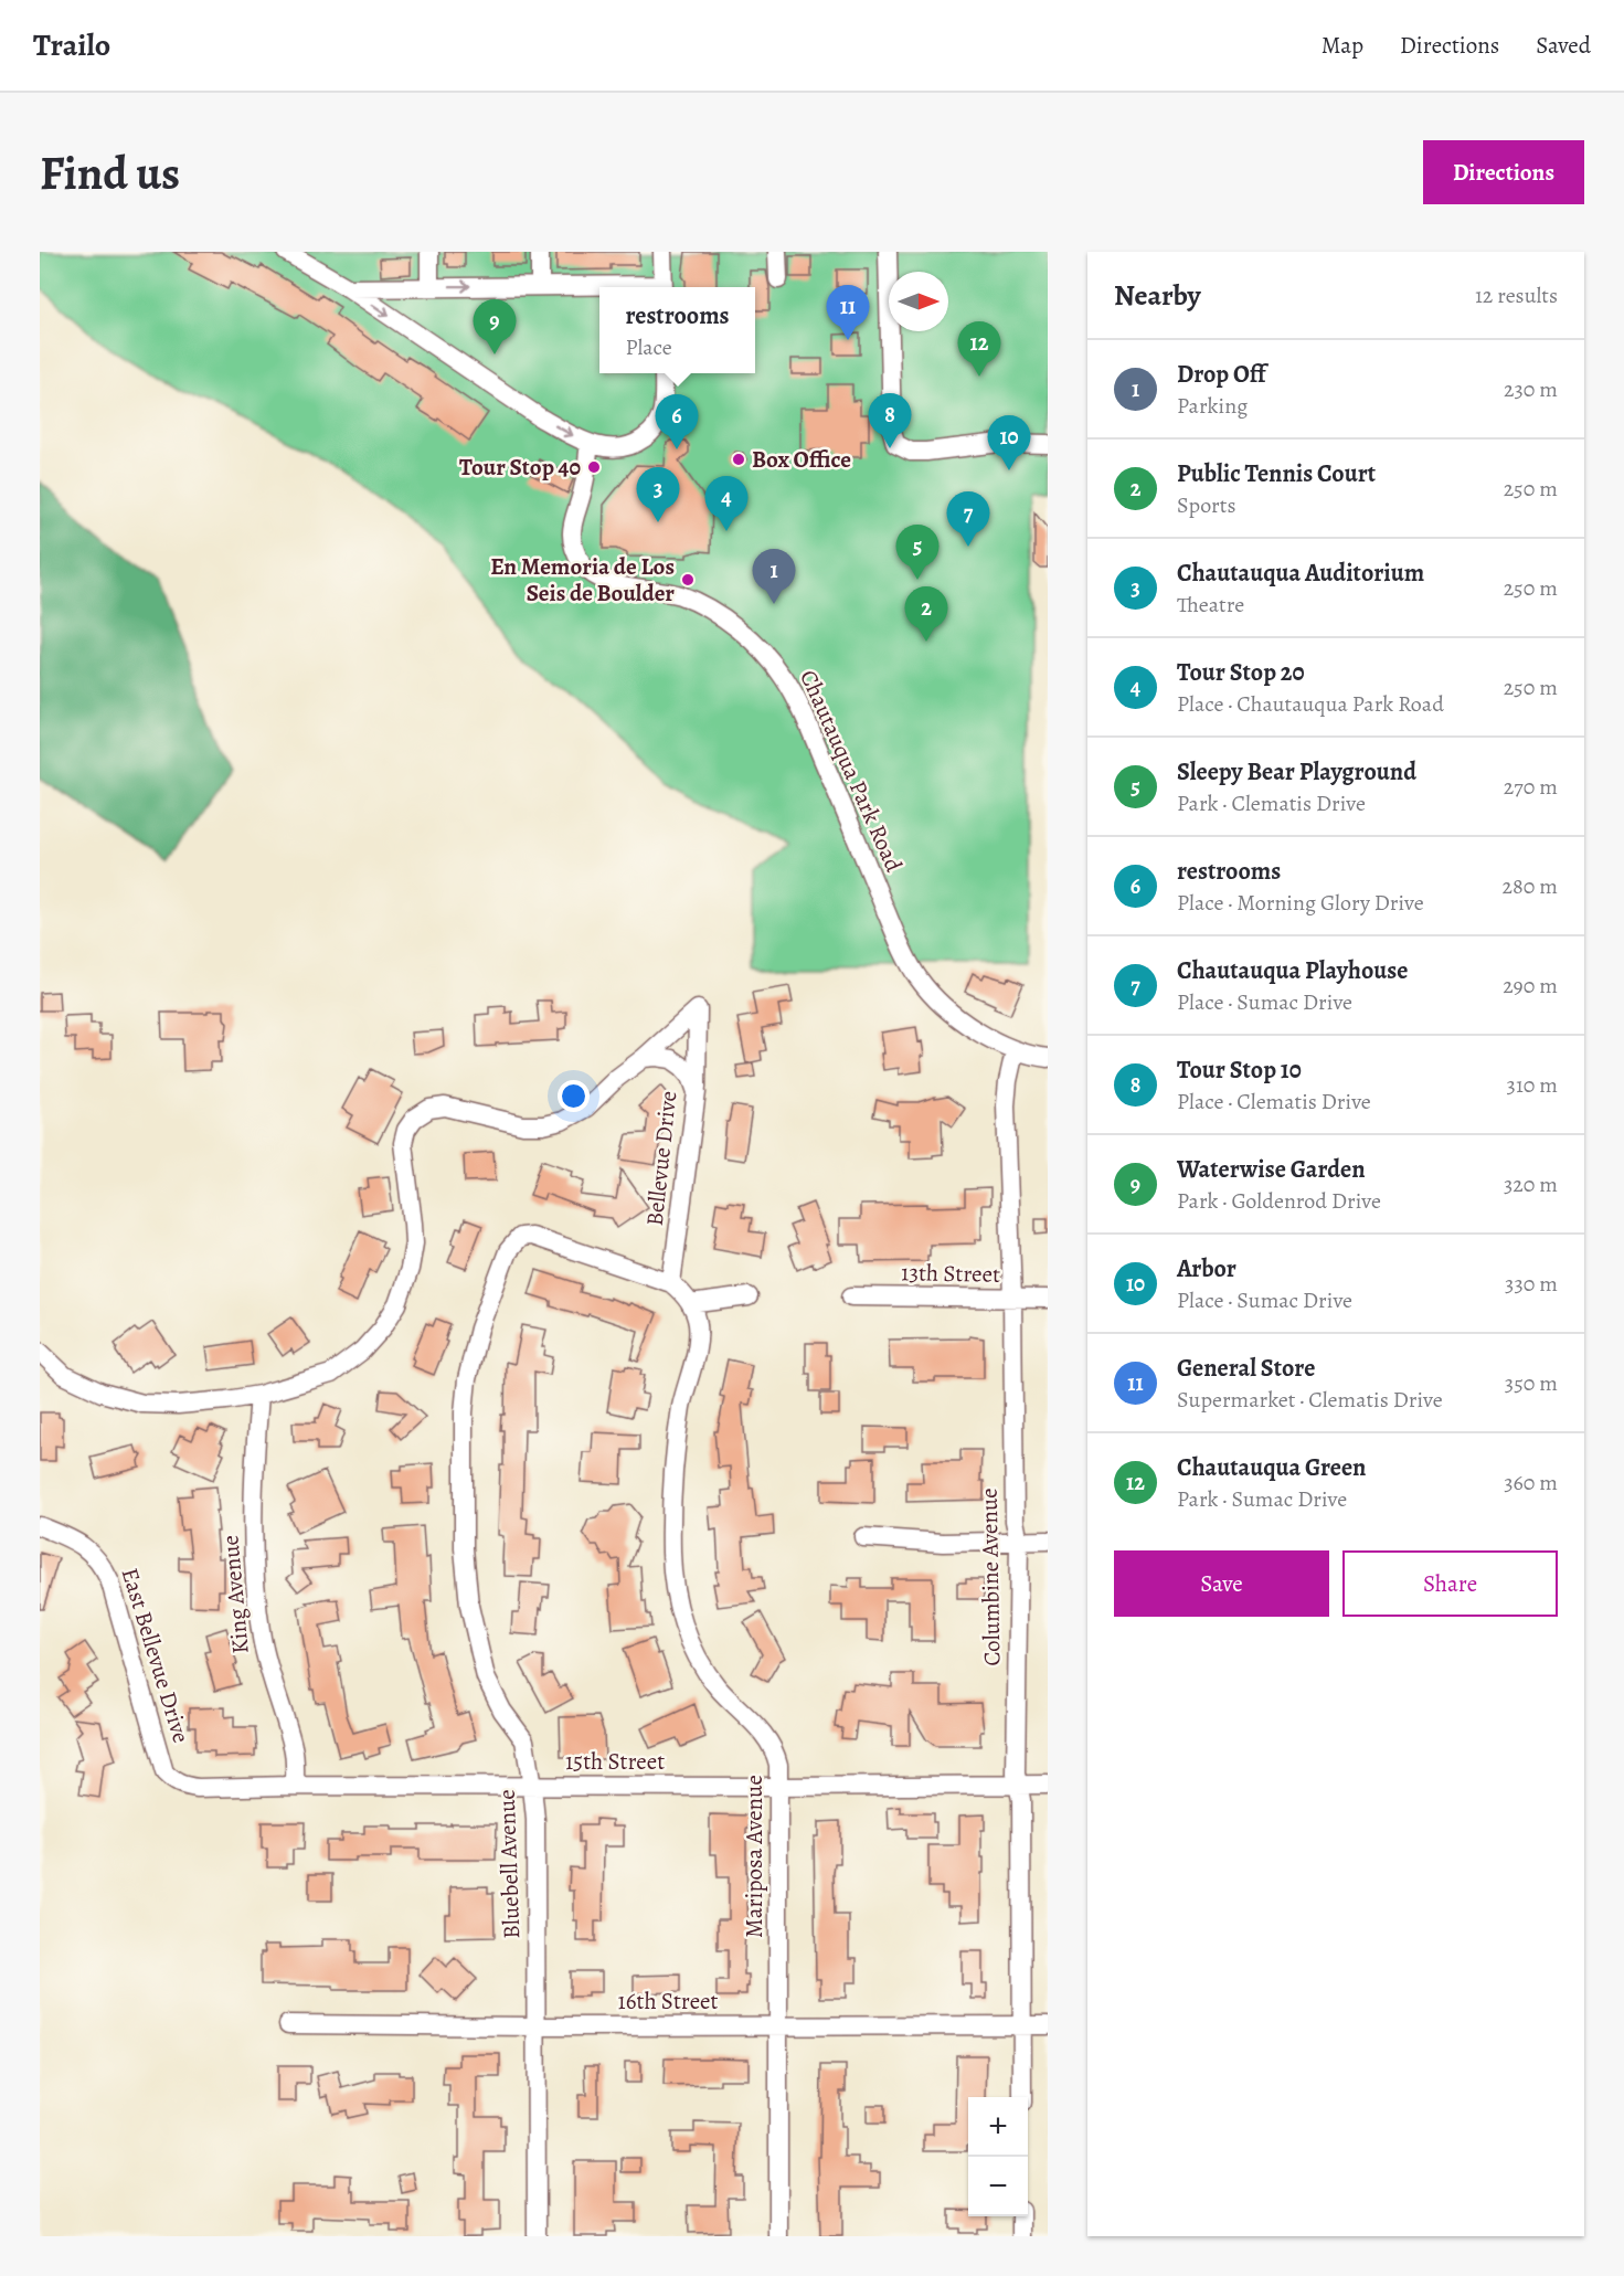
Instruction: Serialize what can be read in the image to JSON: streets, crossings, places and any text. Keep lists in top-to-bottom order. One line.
{"streets":{"street":["Chautauqua Park Road","Bellevue Drive","13th Street","Columbine Avenue","King Avenue","East Bellevue Drive","15th Street","Mariposa Avenue","Bluebell Avenue","16th Street"]},"crossings":[["Chautauqua Park Road","Columbine Avenue"],["Bellevue Drive","King Avenue"],["Bellevue Drive","Mariposa Avenue"],["Bellevue Drive","Bluebell Avenue"],["13th Street","Columbine Avenue"],["Columbine Avenue","15th Street"],["Columbine Avenue","16th Street"],["King Avenue","15th Street"],["East Bellevue Drive","15th Street"],["15th Street","Mariposa Avenue"],["15th Street","Bluebell Avenue"],["Mariposa Avenue","Bluebell Avenue"],["Mariposa Avenue","16th Street"],["Bluebell Avenue","16th Street"]],"places":["Box Office","Tour Stop 40","En Memoria de Los Seis de Boulder"],"north":"right","page":{"header":"Trailo","nav":["Map","Directions","Saved"],"buttons":["Directions",["Save","Share"]],"title":"Find us","heading":["Nearby","12 results"],"pins":["11","9","12","8","6","10","3","4","7","5","1","2"],"popup":["restrooms","Place"],"list":[{"mark":"1","name":"Drop Off","note":"Parking","value":"230 m"},{"mark":"2","name":"Public Tennis Court","note":"Sports","value":"250 m"},{"mark":"3","name":"Chautauqua Auditorium","note":"Theatre","value":"250 m"},{"mark":"4","name":"Tour Stop 20","note":"Place · Chautauqua Park Road","value":"250 m"},{"mark":"5","name":"Sleepy Bear Playground","note":"Park · Clematis Drive","value":"270 m"},{"mark":"6","name":"restrooms","note":"Place · Morning Glory Drive","value":"280 m"},{"mark":"7","name":"Chautauqua Playhouse","note":"Place · Sumac Drive","value":"290 m"},{"mark":"8","name":"Tour Stop 10","note":"Place · Clematis Drive","value":"310 m"},{"mark":"9","name":"Waterwise Garden","note":"Park · Goldenrod Drive","value":"320 m"},{"mark":"10","name":"Arbor","note":"Place · Sumac Drive","value":"330 m"},{"mark":"11","name":"General Store","note":"Supermarket · Clematis Drive","value":"350 m"},{"mark":"12","name":"Chautauqua Green","note":"Park · Sumac Drive","value":"360 m"}],"map_buttons":["+","−"]}}
